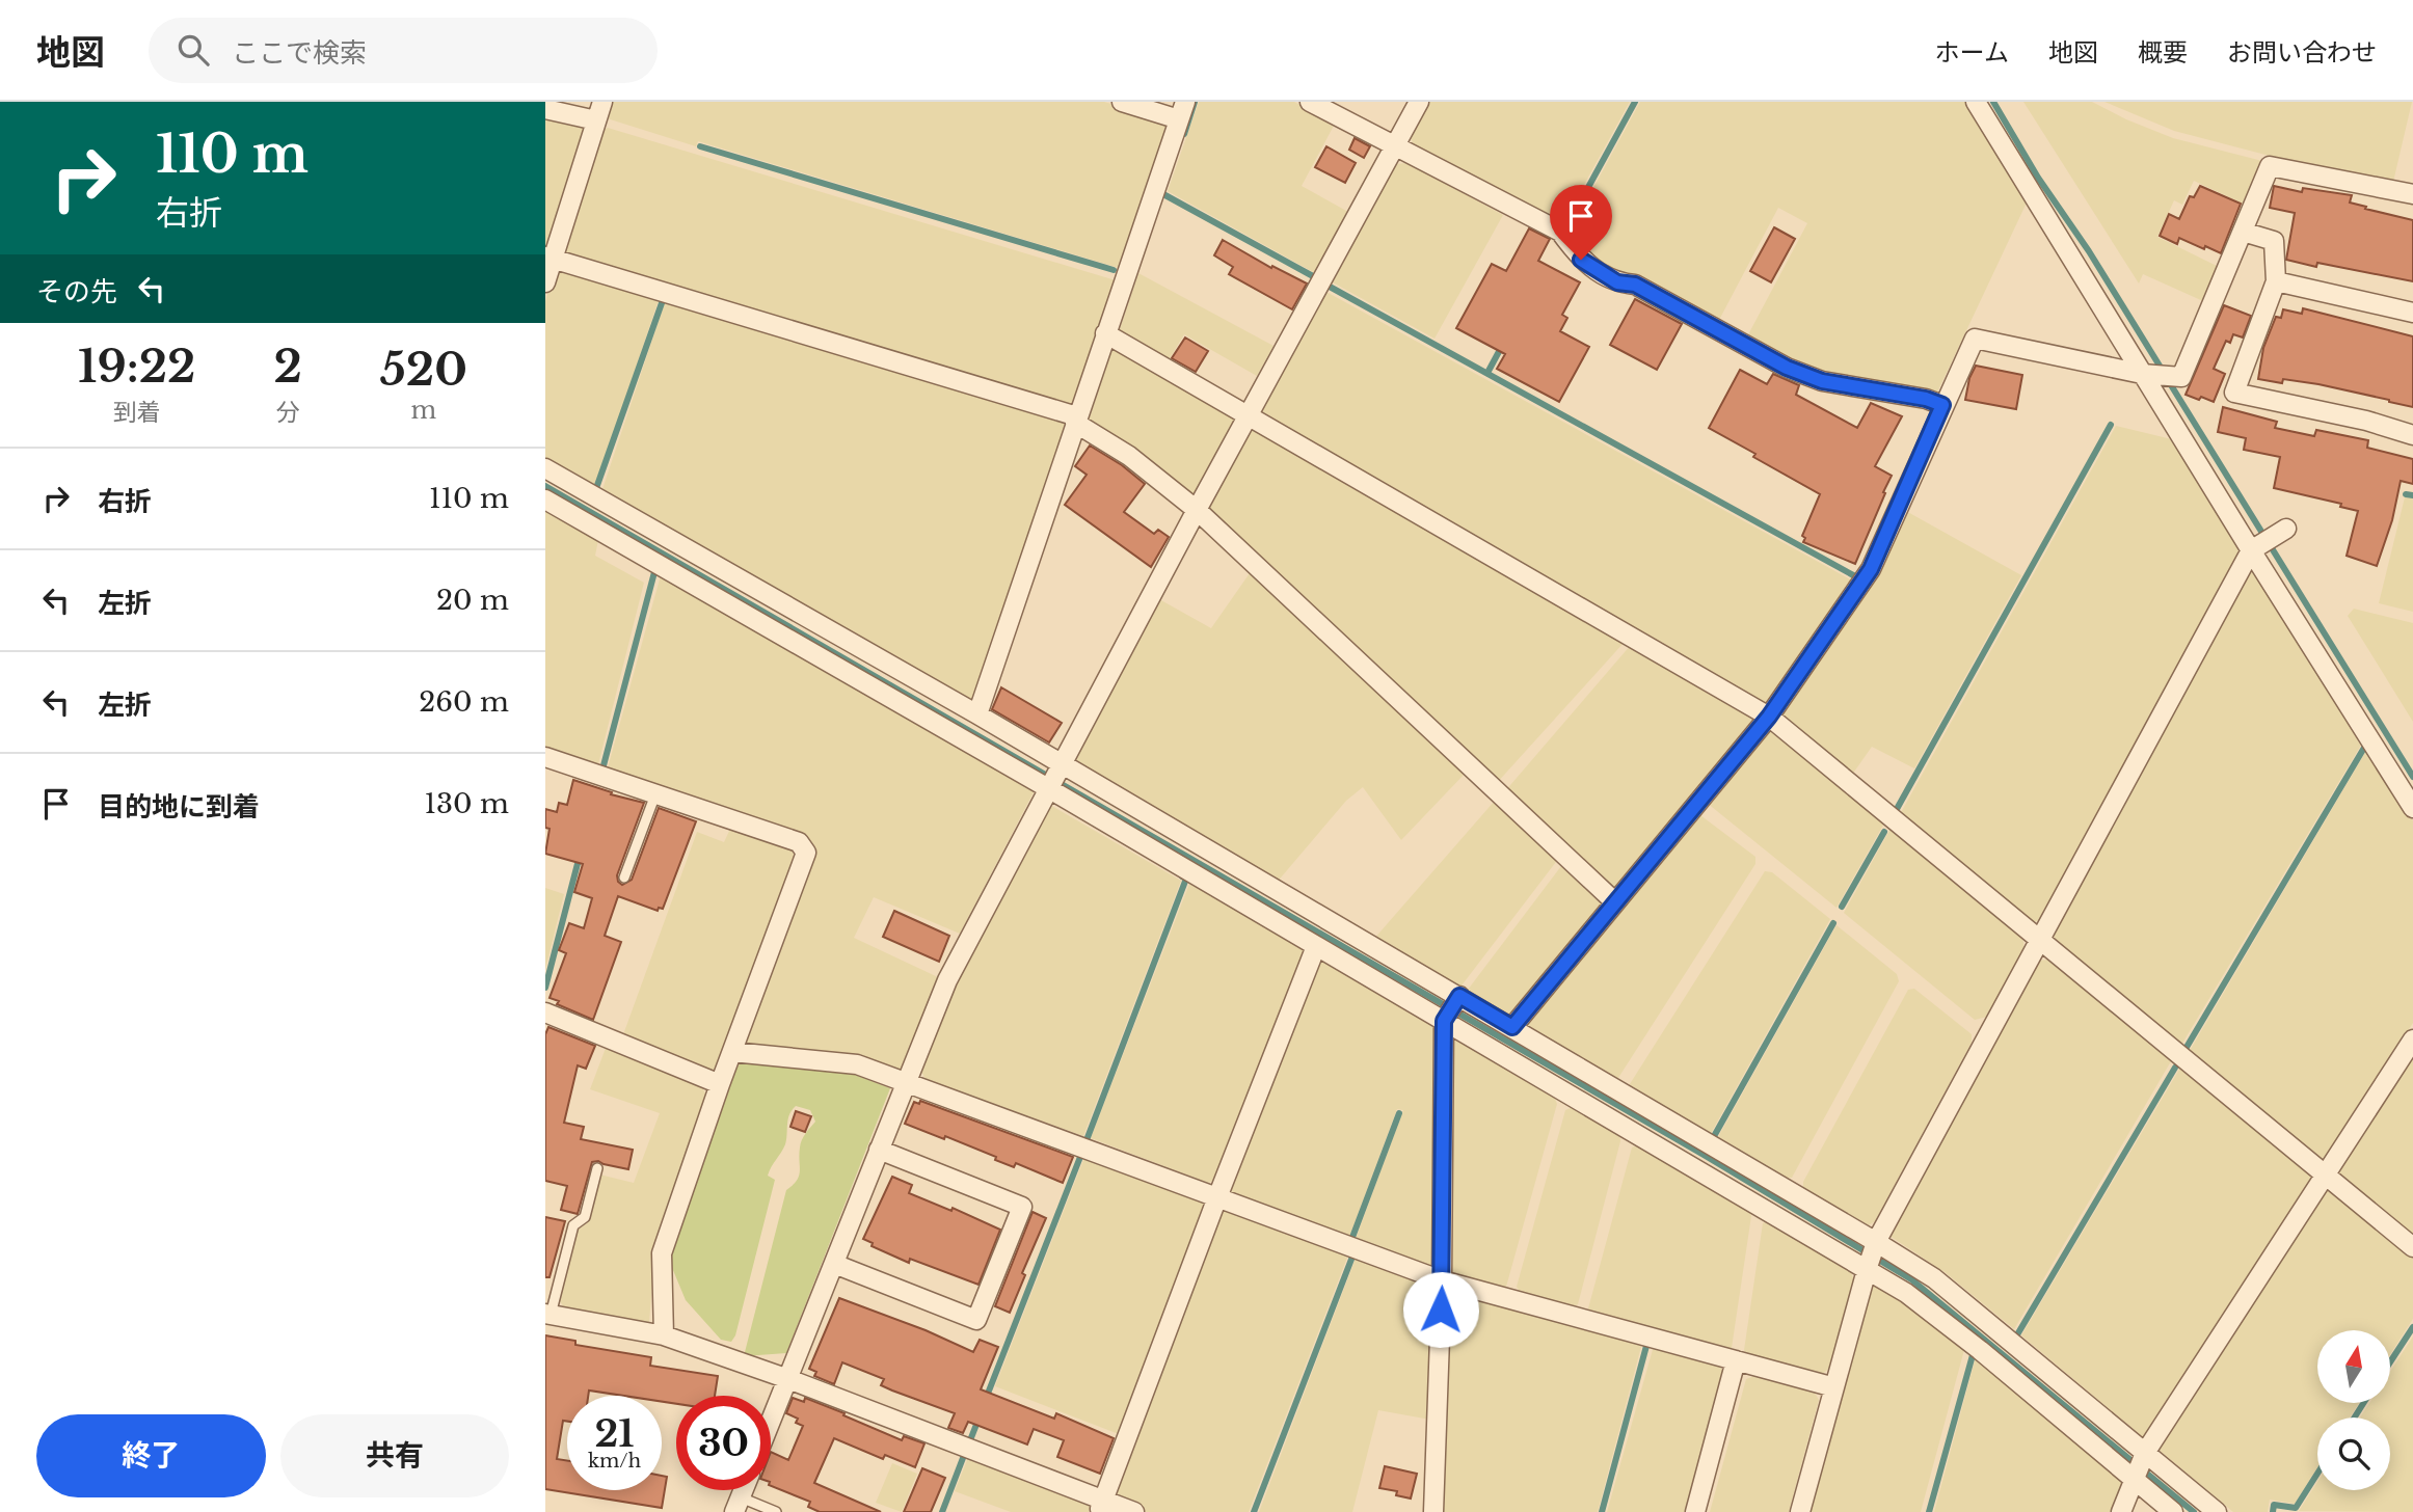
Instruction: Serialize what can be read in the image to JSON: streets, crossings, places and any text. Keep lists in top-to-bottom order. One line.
{"north":"top","page":{"header":"地図","search":"ここで検索","nav":["ホーム","地図","概要","お問い合わせ"],"turn":["110 m","右折"],"then":"その先","eta":["19:22","到着","2","分","520","m"],"list":[{"name":"右折","value":"110 m"},{"name":"左折","value":"20 m"},{"name":"左折","value":"260 m"},{"name":"目的地に到着","value":"130 m"}],"speed":"21 km/h","limit":"30","buttons":["終了","共有"]}}
